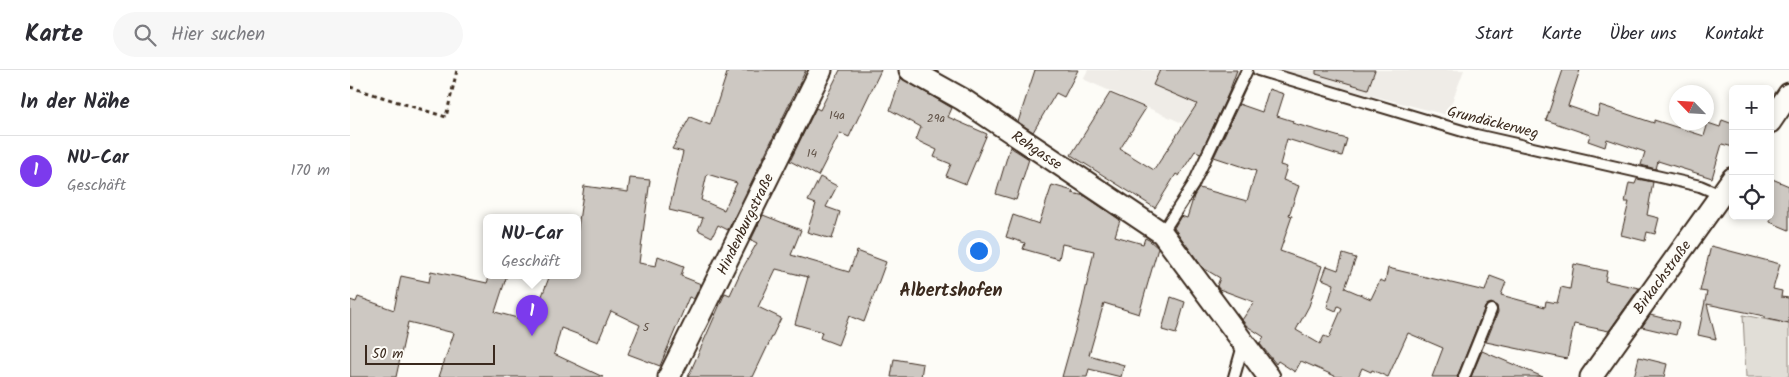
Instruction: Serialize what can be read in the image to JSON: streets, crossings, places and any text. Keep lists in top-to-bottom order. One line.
{"streets":{"street":["Rehgasse","Hindenburgstraße","Birkachstraße"],"lane":["Grundäckerweg"]},"crossings":[["Grundäckerweg","Birkachstraße"]],"districts":["Albertshofen"],"house_numbers":["14a","29a","14","5"],"scale_bar":"50 m","north":"top left","page":{"header":"Karte","search":"Hier suchen","nav":["Start","Karte","Über uns","Kontakt"],"heading":"In der Nähe","map_buttons":["+","−"],"list":[{"mark":"1","name":"NU-Car","note":"Geschäft","value":"170 m"}],"popup":["NU-Car","Geschäft"],"pins":"1","scale":"50 m"}}
